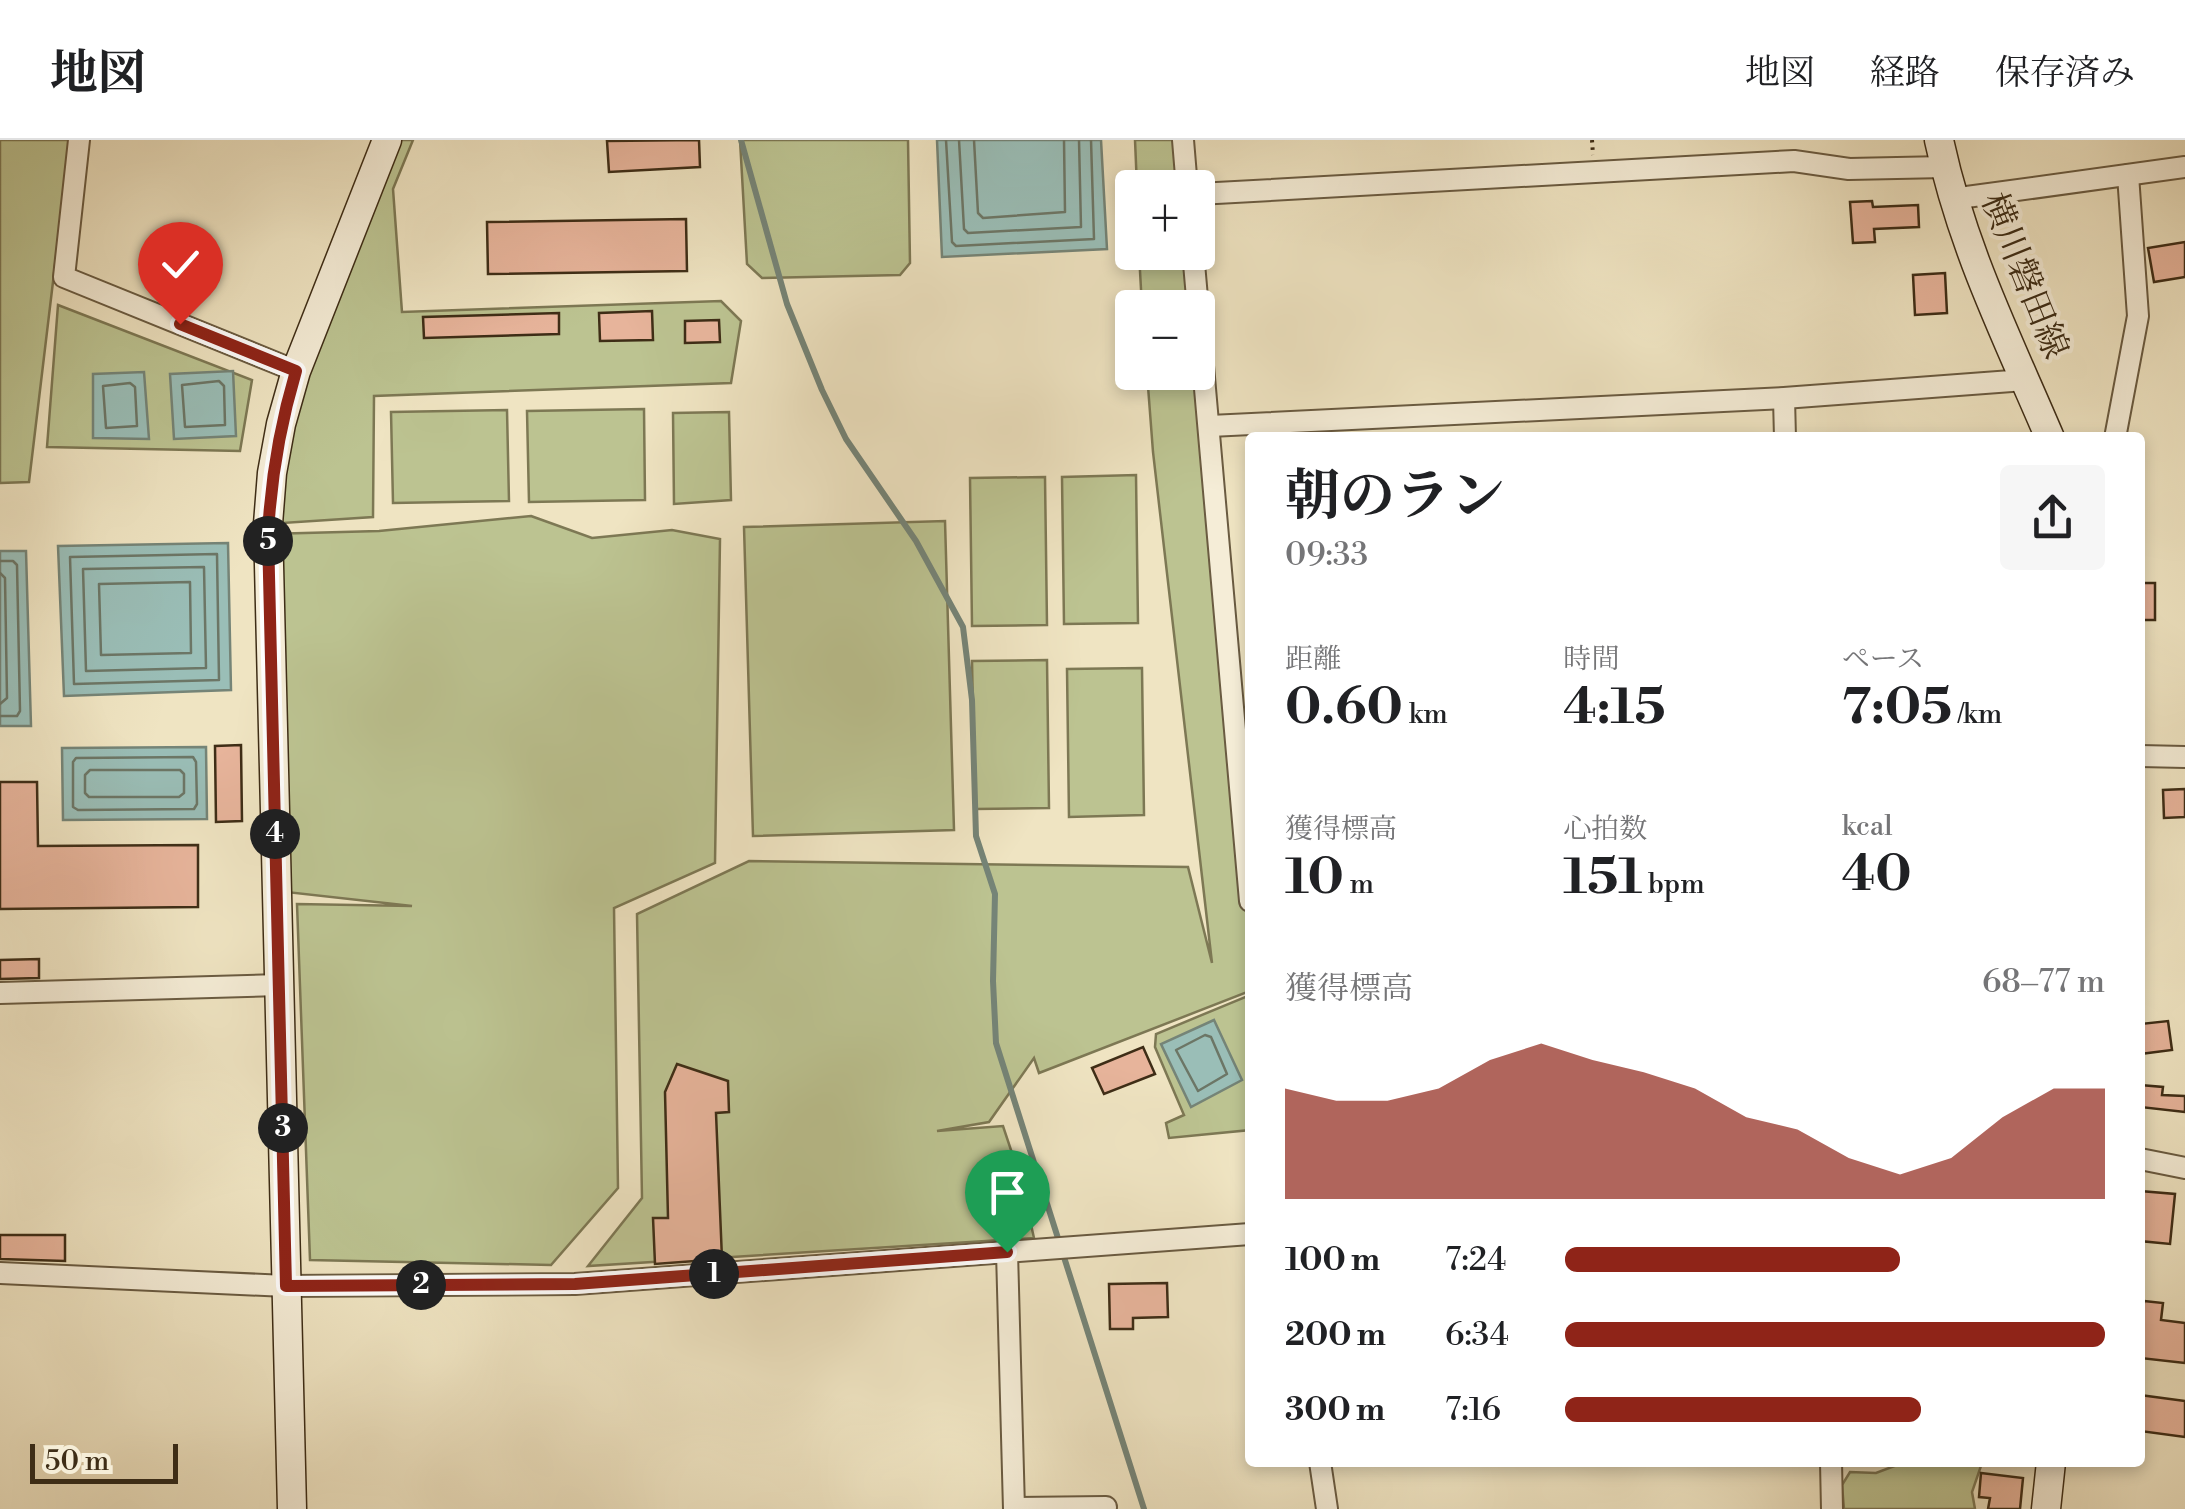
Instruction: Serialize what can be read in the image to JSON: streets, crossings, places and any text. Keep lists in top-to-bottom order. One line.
{"streets":{"street":["横川磐田線"]},"scale_bar":"50 m","page":{"header":"地図","nav":["地図","経路","保存済み"],"map_buttons":["+","−"],"heading":["朝のラン","09:33"],"pins":["5","4","3","1","2"],"stats":[["距離","0.60 km"],["時間","4:15"],["ペース","7:05 /km"],["獲得標高","10 m"],["心拍数","151 bpm"],["kcal","40"]],"chart":["獲得標高","68–77 m"],"list":[{"name":"100 m","note":"7:24"},{"name":"200 m","note":"6:34"},{"name":"300 m","note":"7:16"}],"scale":"50 m"}}
